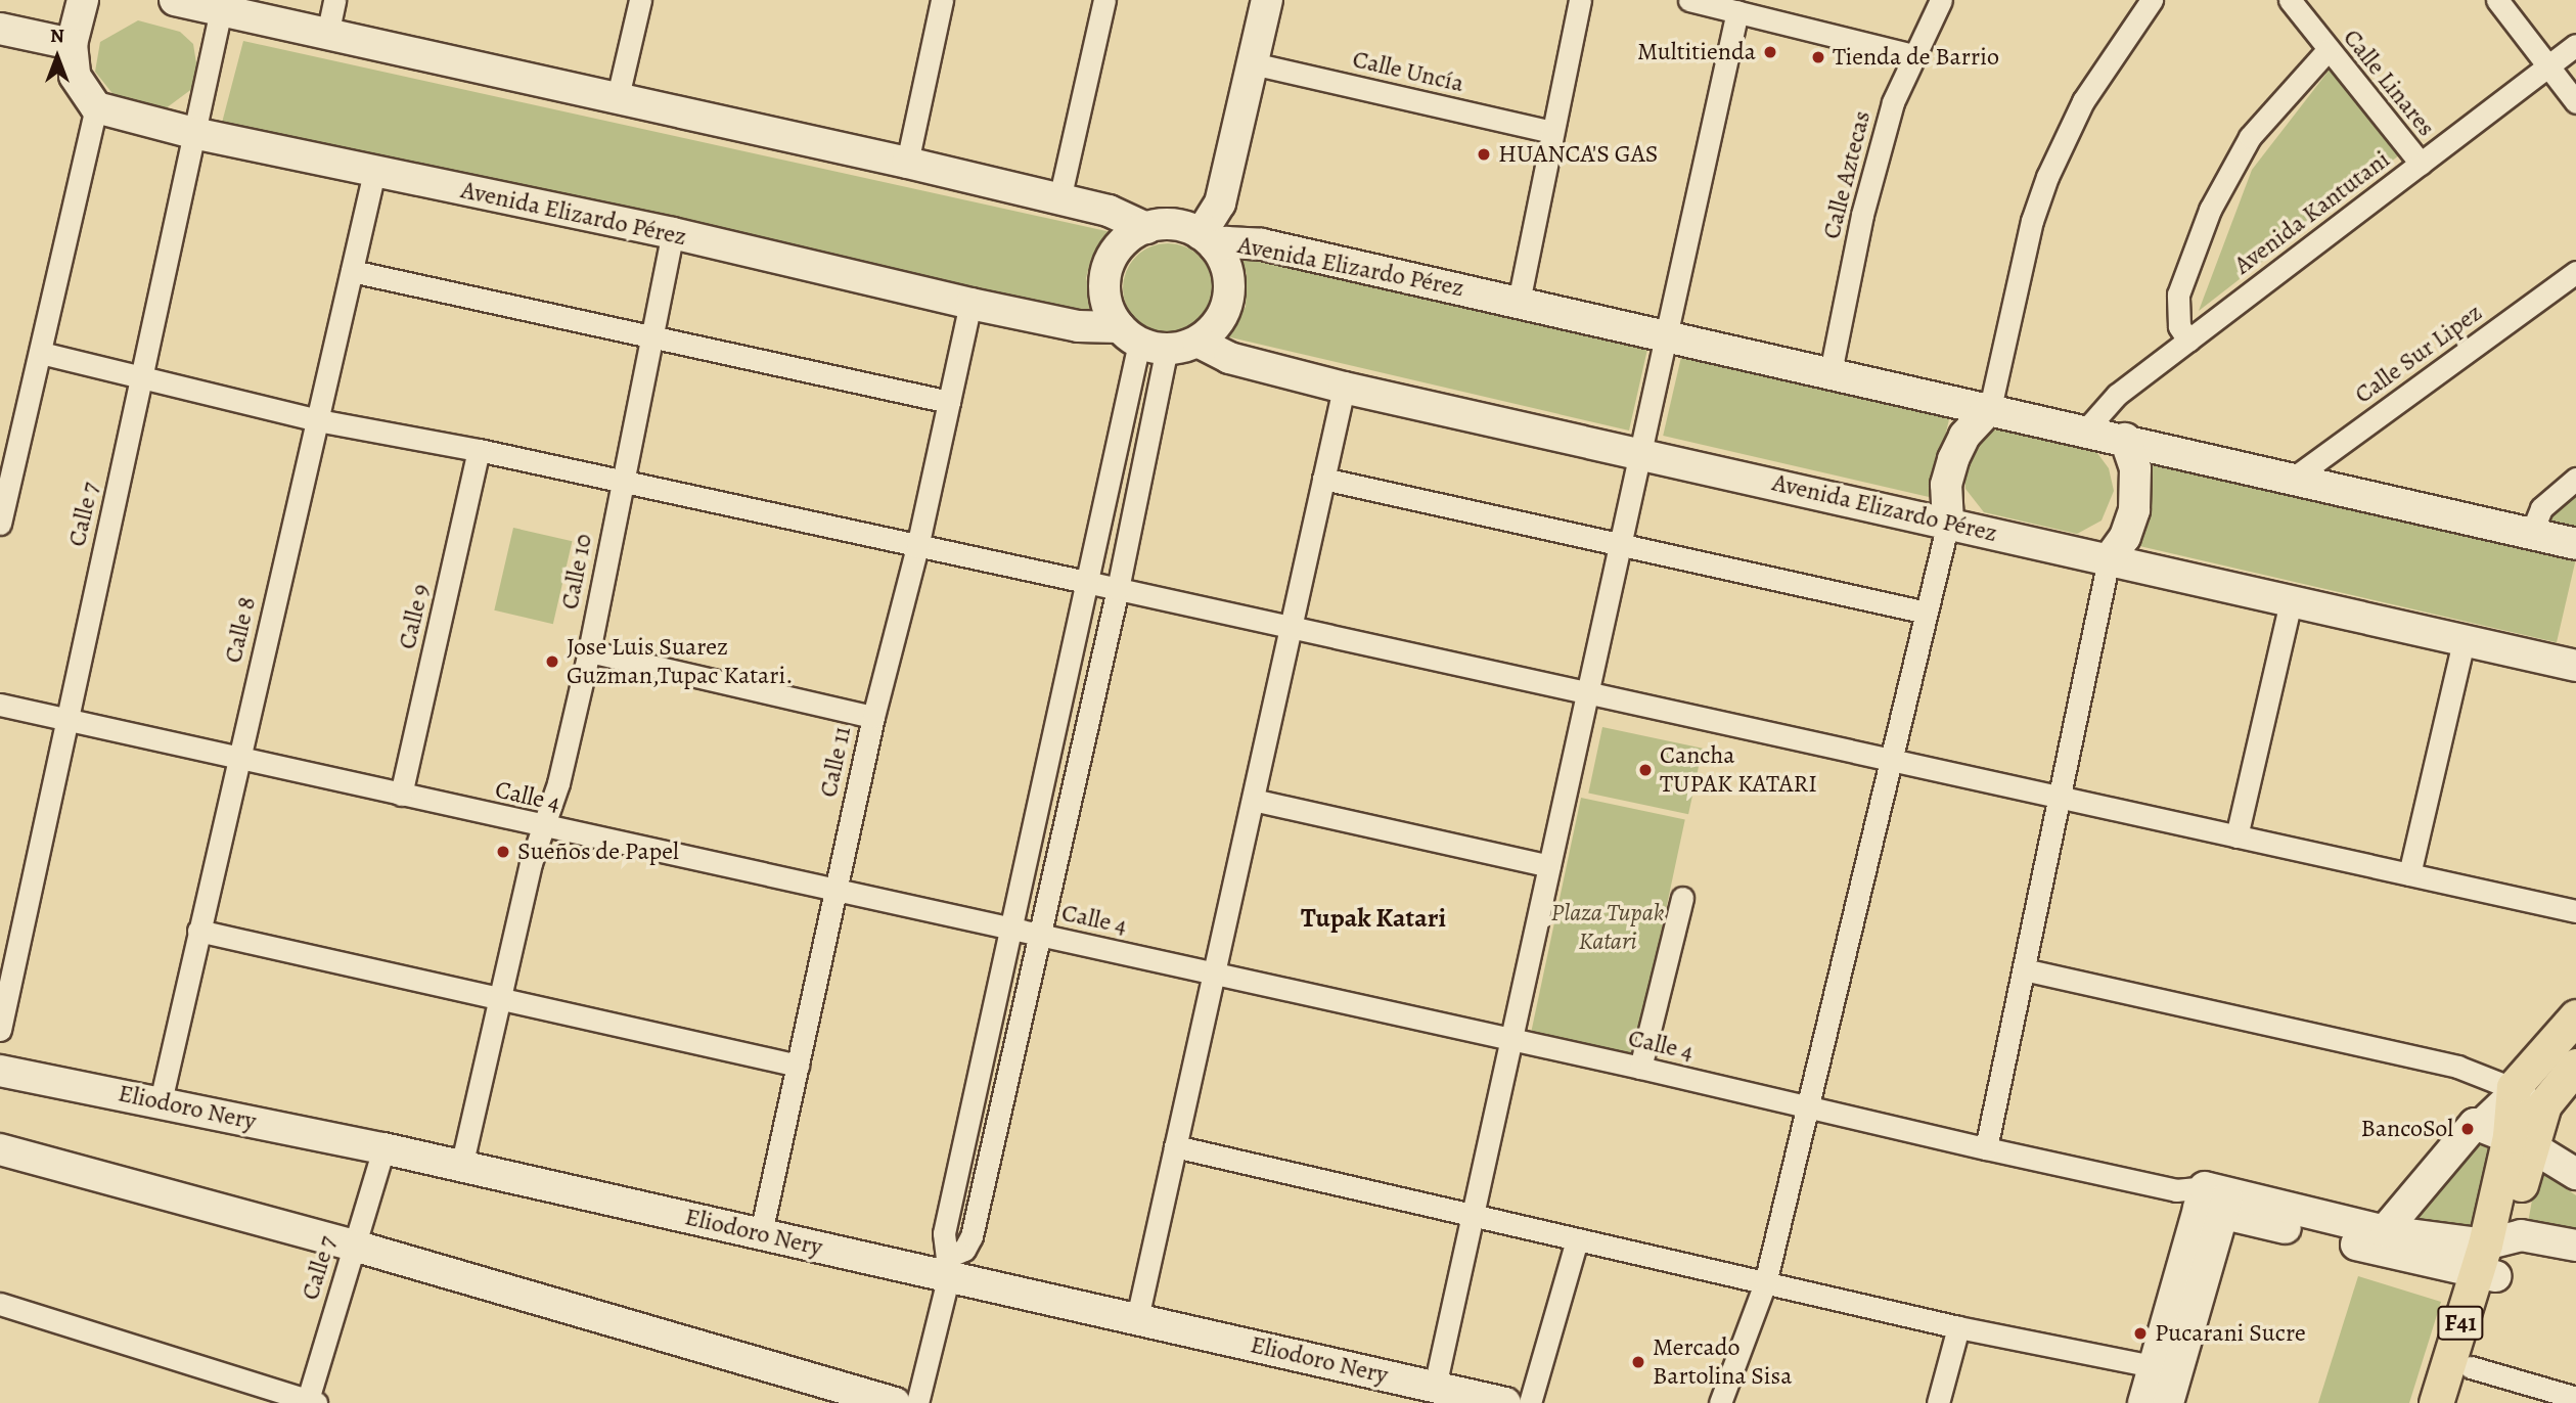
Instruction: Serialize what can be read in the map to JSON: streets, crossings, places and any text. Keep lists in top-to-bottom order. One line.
{"streets":{"main road":["Avenida Elizardo Pérez","Eliodoro Nery","F41"],"street":["Calle Uncía","Calle Linares","Calle Aztecas","Avenida Kantutani","Calle Sur Lipez","Calle 7","Calle 10","Calle 9","Calle 8","Calle 11","Calle 4"]},"crossings":[["Calle Linares","Avenida Kantutani"],["Calle Aztecas","Avenida Elizardo Pérez"],["Avenida Kantutani","Avenida Elizardo Pérez"],["Avenida Elizardo Pérez","Calle Sur Lipez"],["Avenida Elizardo Pérez","Calle 7"],["Avenida Elizardo Pérez","Calle 10"],["Avenida Elizardo Pérez","Calle 8"],["Avenida Elizardo Pérez","Calle 11"],["Calle 7","Calle 4"],["Calle 7","Eliodoro Nery"],["Calle 10","Calle 4"],["Calle 10","Eliodoro Nery"],["Calle 9","Calle 4"],["Calle 8","Calle 4"],["Calle 8","Eliodoro Nery"],["Calle 11","Calle 4"],["Calle 11","Eliodoro Nery"]],"districts":["Tupak Katari"],"parks":["Plaza Tupak Katari"],"places":["Multitienda","Tienda de Barrio","HUANCA'S GAS","Jose Luis Suarez Guzman,Tupac Katari.","Cancha TUPAK KATARI","Sueños de Papel","BancoSol","Pucarani Sucre","Mercado Bartolina Sisa"],"north":"top"}
